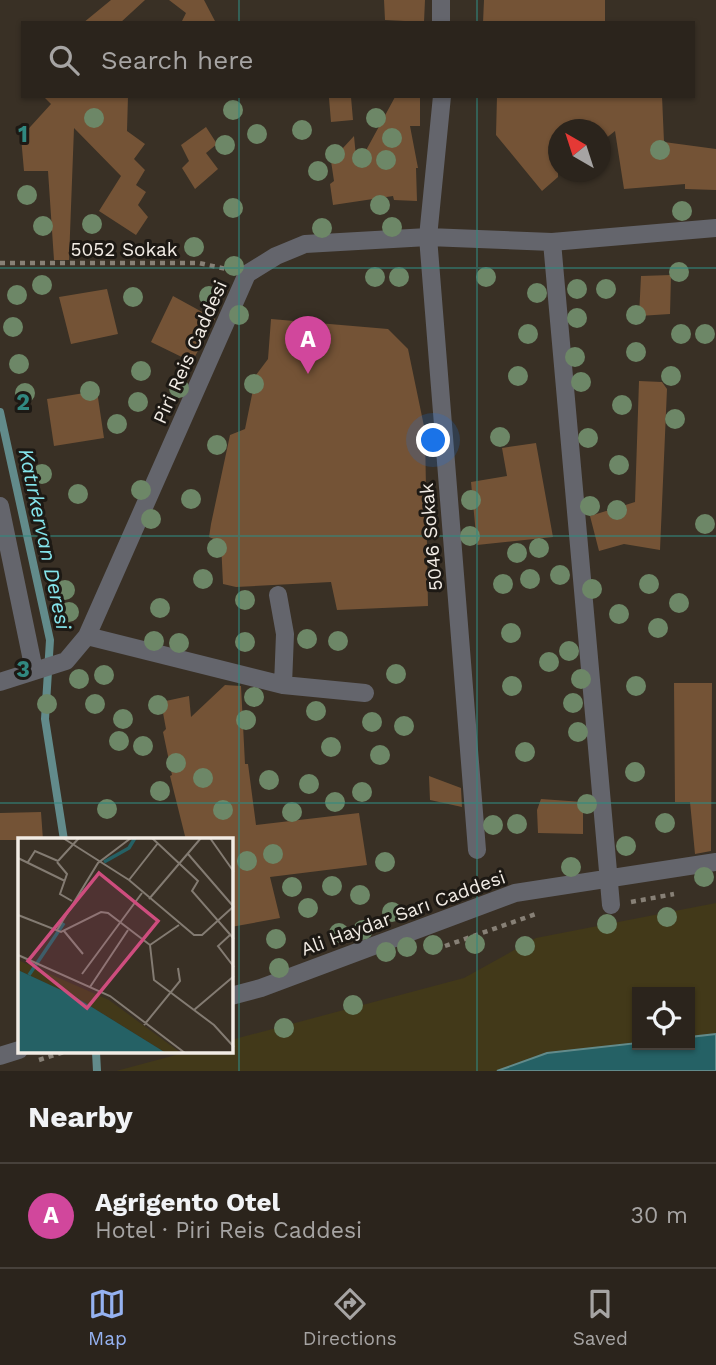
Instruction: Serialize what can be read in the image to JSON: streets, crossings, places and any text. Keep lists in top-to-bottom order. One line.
{"streets":{"street":["Piri Reis Caddesi","5046 Sokak","Ali Haydar Sarı Caddesi"],"path":["5052 Sokak"]},"crossings":[["5052 Sokak","Piri Reis Caddesi"],["Piri Reis Caddesi","5046 Sokak"]],"water":["Katırkervan Deresi"],"north":"top left","page":{"search":"Search here","pins":"A","heading":"Nearby","list":[{"mark":"A","name":"Agrigento Otel","note":"Hotel · Piri Reis Caddesi","value":"30 m"}],"nav":["Map","Directions","Saved"]},"grid":{"rows":["1","2","3"]}}
